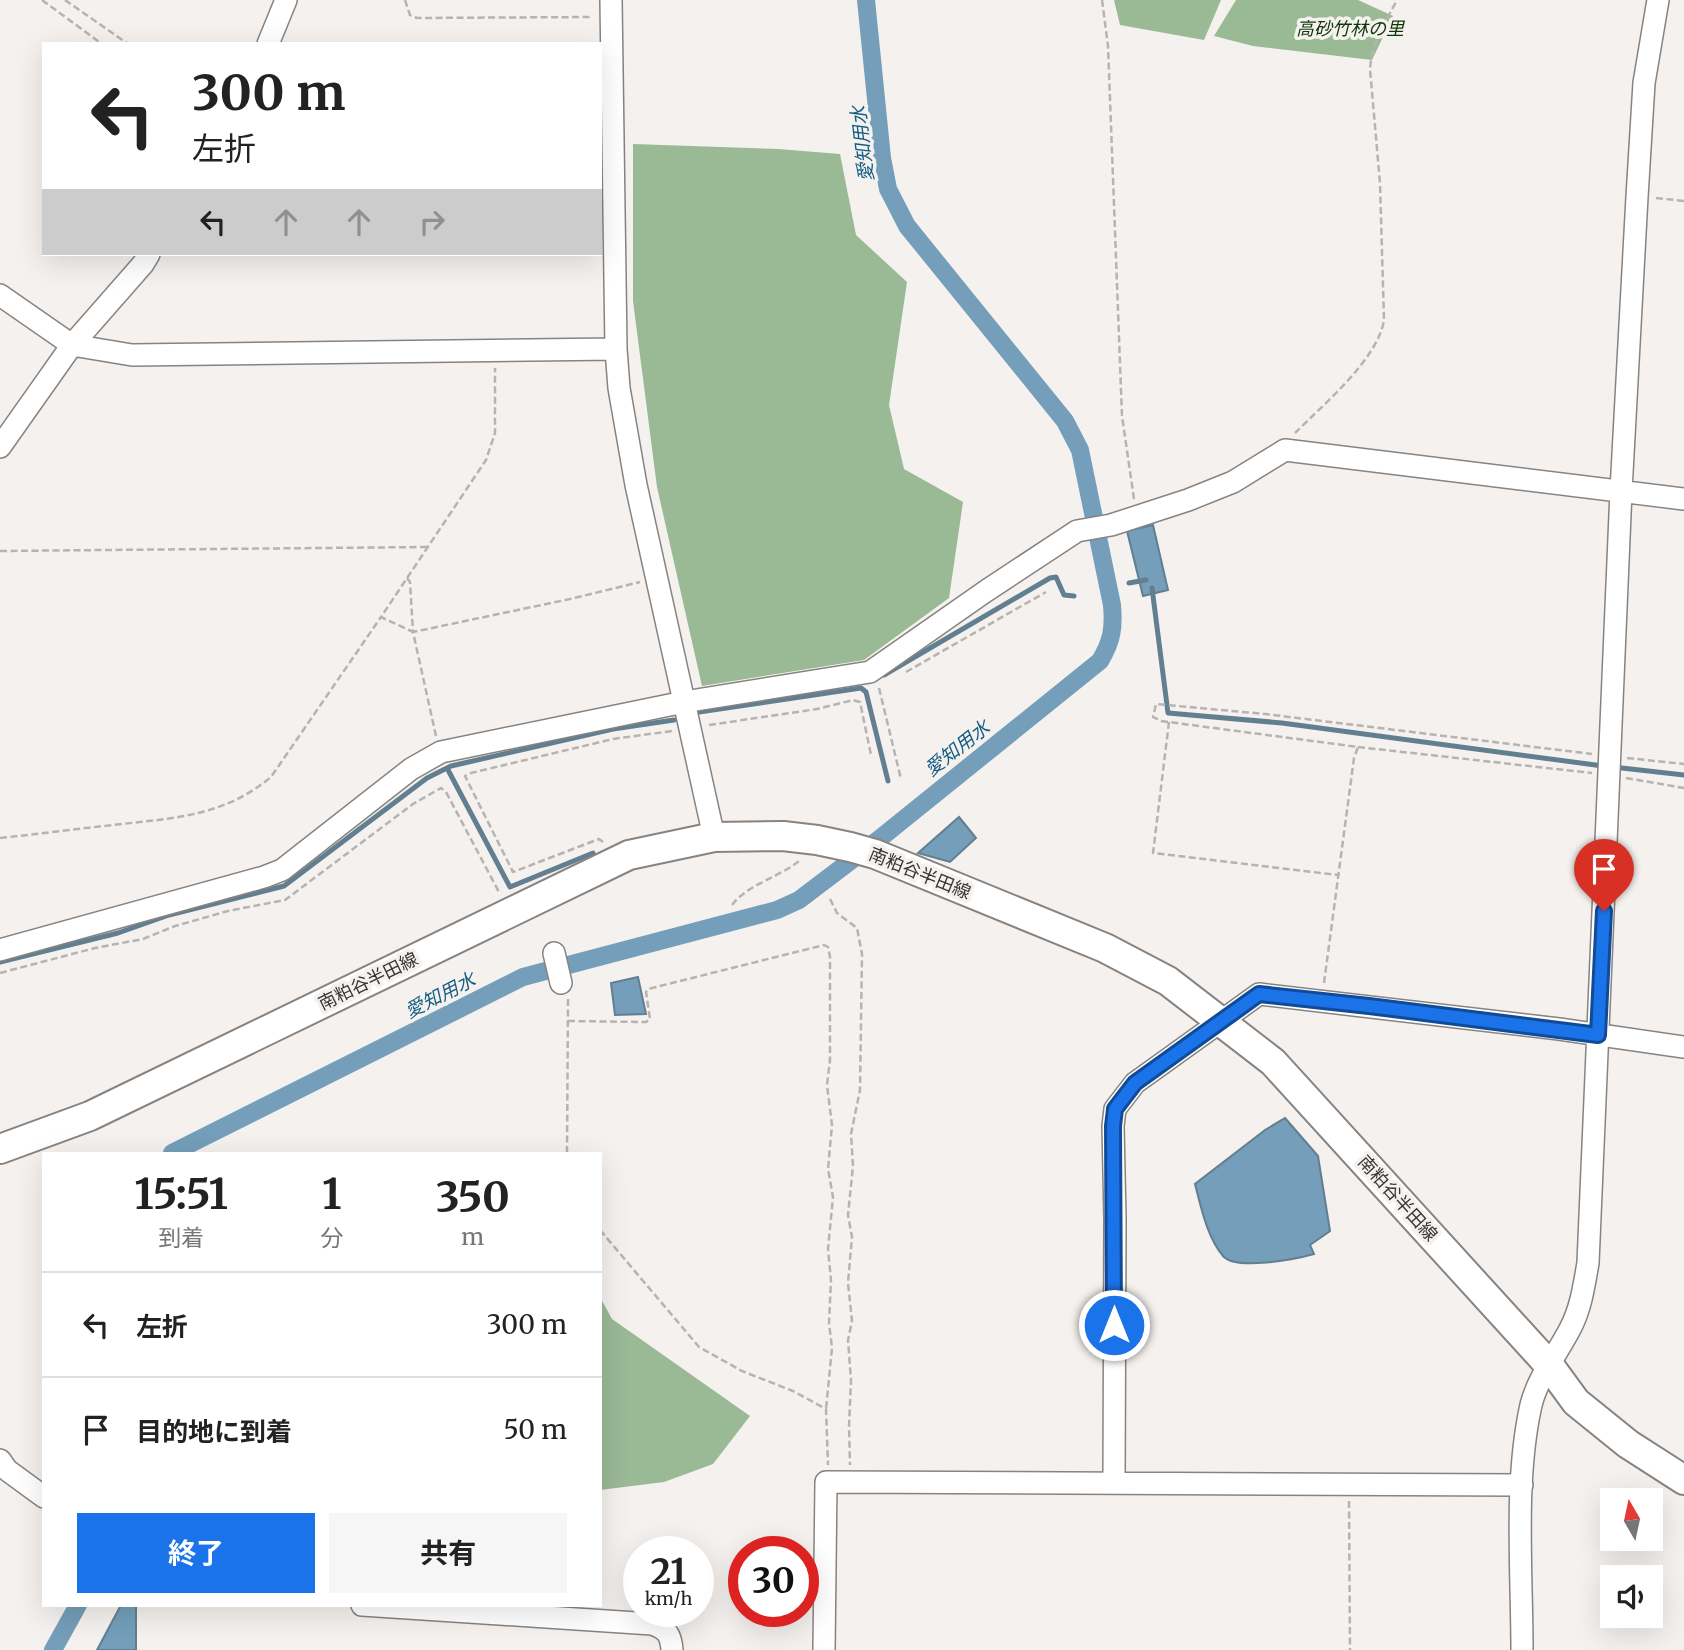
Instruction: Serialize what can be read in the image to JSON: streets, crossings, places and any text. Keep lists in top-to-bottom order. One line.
{"streets":{"main road":["南粕谷半田線"]},"water":["愛知用水"],"parks":["高砂竹林の里"],"north":"top","page":{"turn":["300 m","左折"],"eta":["15:51","到着","1","分","350","m"],"list":[{"name":"左折","value":"300 m"},{"name":"目的地に到着","value":"50 m"}],"buttons":["終了","共有"],"speed":"21 km/h","limit":"30"}}
